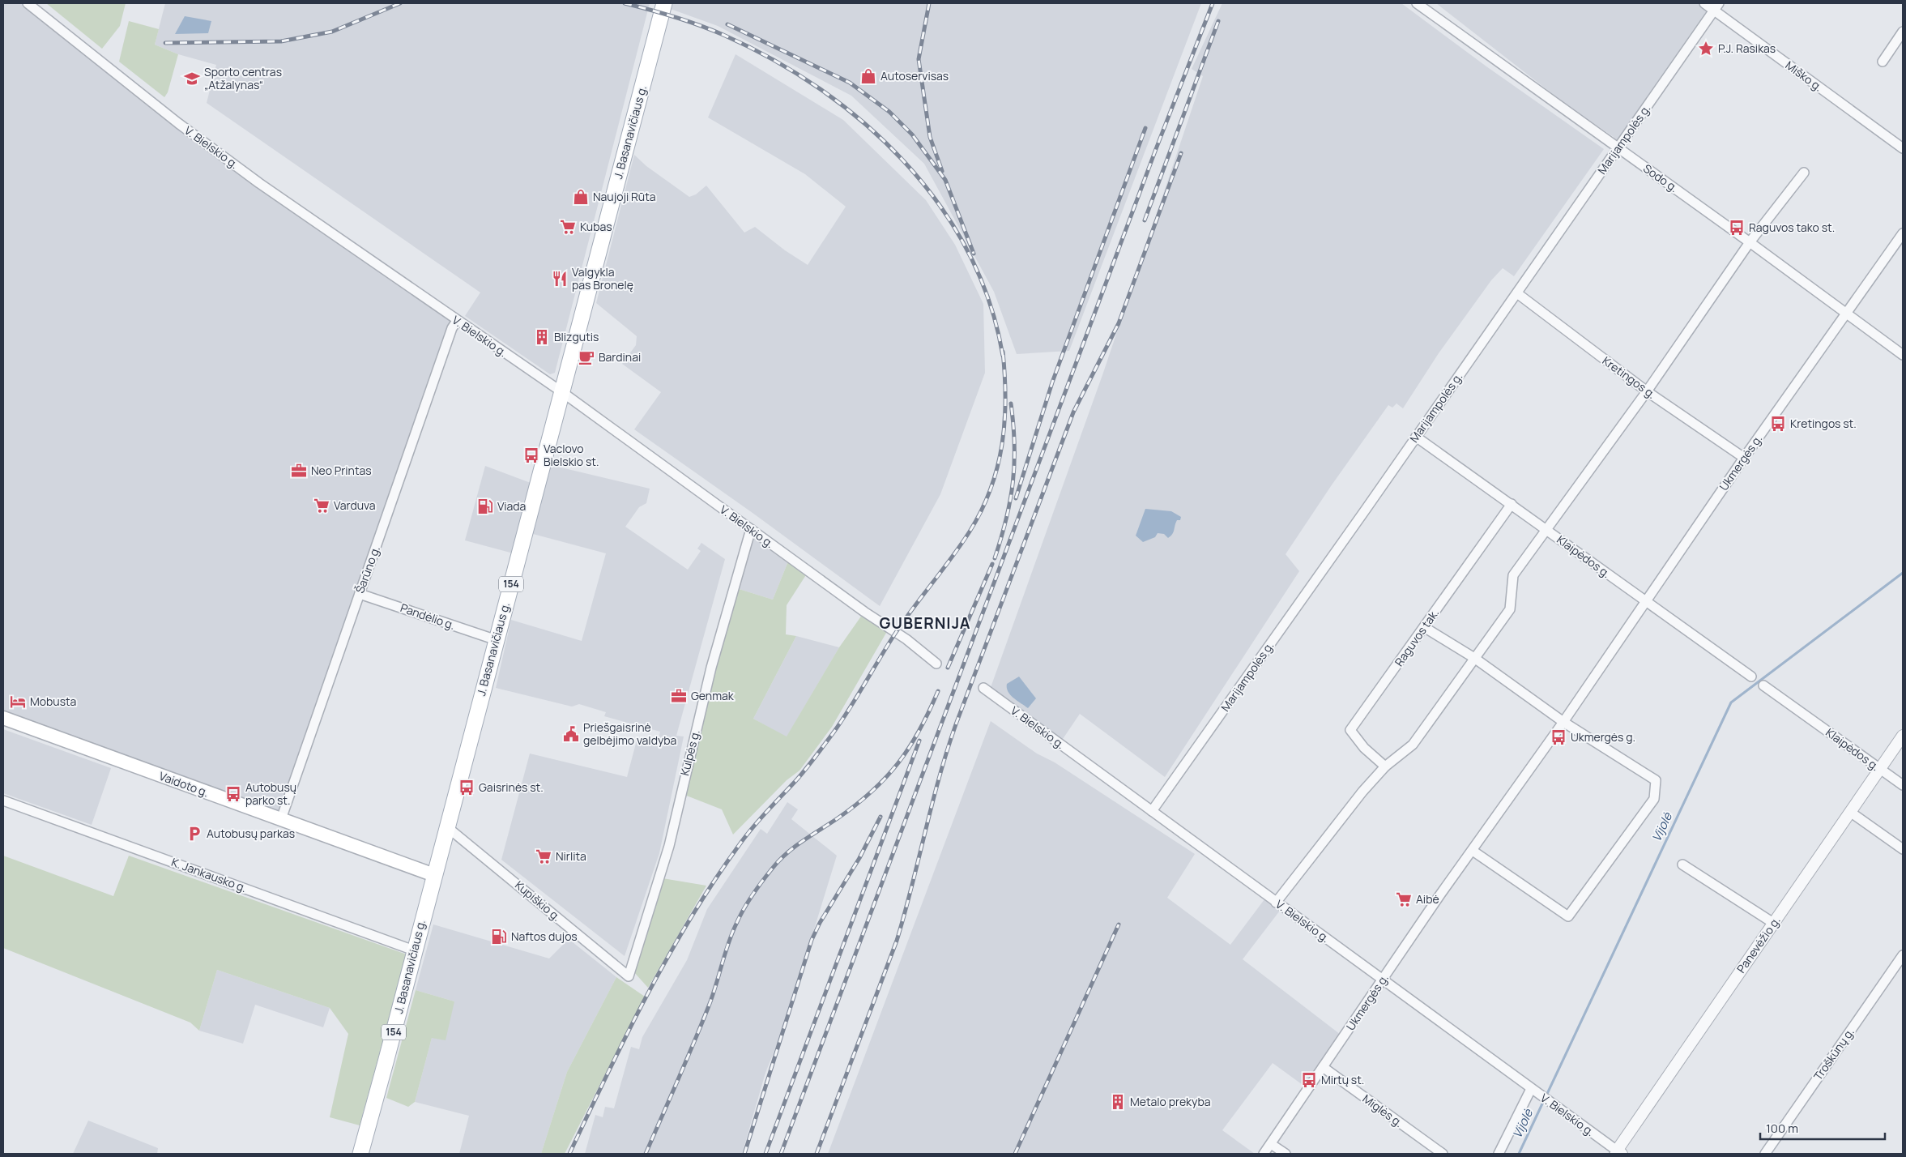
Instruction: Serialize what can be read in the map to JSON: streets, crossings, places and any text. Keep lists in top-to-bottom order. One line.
{"streets":{"main road":["J. Basanavičiaus g.","154","Vaidoto g."],"street":["Miško g.","Marijampolės g.","V. Bielskio g.","Sodo g.","Kretingos g.","Ukmergės g.","Klaipėdos g.","Šarūno g.","Pandėlio g.","Raguvos tak.","Kulpės g.","K. Jankausko g.","Kupiškio g.","Panevėžio g.","Troškūnų g.","Miglės g."]},"crossings":[["Miško g.","Marijampolės g."],["J. Basanavičiaus g.","V. Bielskio g."],["J. Basanavičiaus g.","Pandėlio g."],["J. Basanavičiaus g.","Vaidoto g."],["J. Basanavičiaus g.","K. Jankausko g."],["J. Basanavičiaus g.","Kupiškio g."],["Marijampolės g.","V. Bielskio g."],["Marijampolės g.","Sodo g."],["Marijampolės g.","Kretingos g."],["Marijampolės g.","Klaipėdos g."],["V. Bielskio g.","Ukmergės g."],["V. Bielskio g.","Šarūno g."],["V. Bielskio g.","Kulpės g."],["V. Bielskio g.","Panevėžio g."],["Sodo g.","Ukmergės g."],["Kretingos g.","Ukmergės g."],["Ukmergės g.","Klaipėdos g."],["Ukmergės g.","Miglės g."],["Klaipėdos g.","Raguvos tak."],["Klaipėdos g.","Panevėžio g."],["Šarūno g.","Pandėlio g."],["Šarūno g.","Vaidoto g."],["Kulpės g.","Kupiškio g."]],"districts":["GUBERNIJA"],"water":["Vijolė"],"places":{"place":["P.J. Rasikas"],"shop":["Autoservisas","Naujoji Rūta"],"school or university":["Sporto centras „Atžalynas“"],"supermarket":["Kubas","Varduva","Nirlita","Aibė"],"bus stop":["Raguvos tako st.","Kretingos st.","Vaclovo Bielskio st.","Ukmergės g.","Gaisrinės st.","Autobusų parko st.","Mirtų st."],"restaurant":["Valgykla pas Bronelę"],"building":["Blizgutis","Metalo prekyba"],"cafe":["Bardinai"],"office":["Neo Printas","Genmak"],"fuel station":["Viada","Naftos dujos"],"hotel":["Mobusta"],"public building":["Priešgaisrinė gelbėjimo valdyba"],"parking":["Autobusų parkas"]},"scale_bar":"100 m"}
